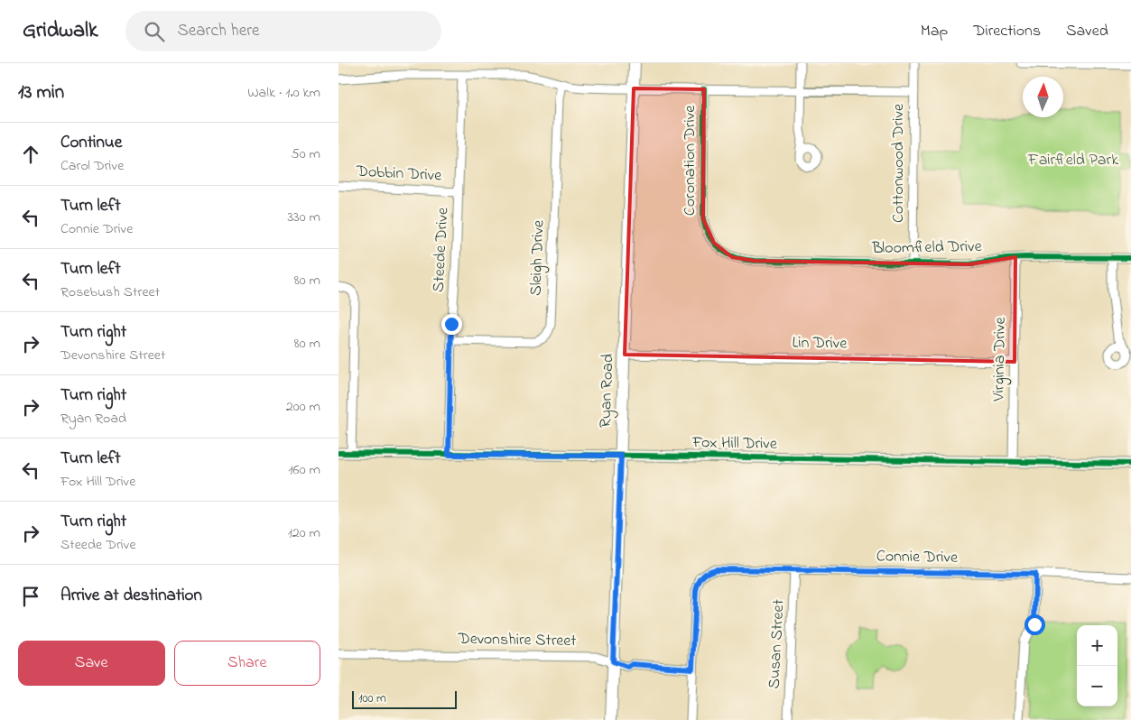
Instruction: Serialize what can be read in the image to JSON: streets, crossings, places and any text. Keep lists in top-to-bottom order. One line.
{"streets":{"main road":["Ryan Road"],"street":["Coronation Drive","Cottonwood Drive","Dobbin Drive","Bloomfield Drive","Steede Drive","Sleigh Drive","Lin Drive","Virginia Drive","Fox Hill Drive","Connie Drive","Devonshire Street","Susan Street"]},"crossings":[["Coronation Drive","Bloomfield Drive"],["Cottonwood Drive","Bloomfield Drive"],["Dobbin Drive","Steede Drive"],["Bloomfield Drive","Virginia Drive"],["Steede Drive","Sleigh Drive"],["Steede Drive","Fox Hill Drive"],["Lin Drive","Virginia Drive"],["Lin Drive","Ryan Road"],["Virginia Drive","Fox Hill Drive"],["Ryan Road","Fox Hill Drive"],["Ryan Road","Devonshire Street"],["Connie Drive","Devonshire Street"],["Connie Drive","Susan Street"]],"parks":["Fairfield Park"],"scale_bar":"100 m","north":"top","page":{"header":"Gridwalk","search":"Search here","nav":["Map","Directions","Saved"],"heading":["13 min","Walk · 1.0 km"],"list":[["Continue","Carol Drive","50 m"],["Turn left","Connie Drive","330 m"],["Turn left","Rosebush Street","80 m"],["Turn right","Devonshire Street","80 m"],["Turn right","Ryan Road","200 m"],["Turn left","Fox Hill Drive","160 m"],["Turn right","Steede Drive","120 m"],"Arrive at destination"],"map_buttons":["+","−"],"buttons":["Save","Share"],"scale":"100 m"}}
